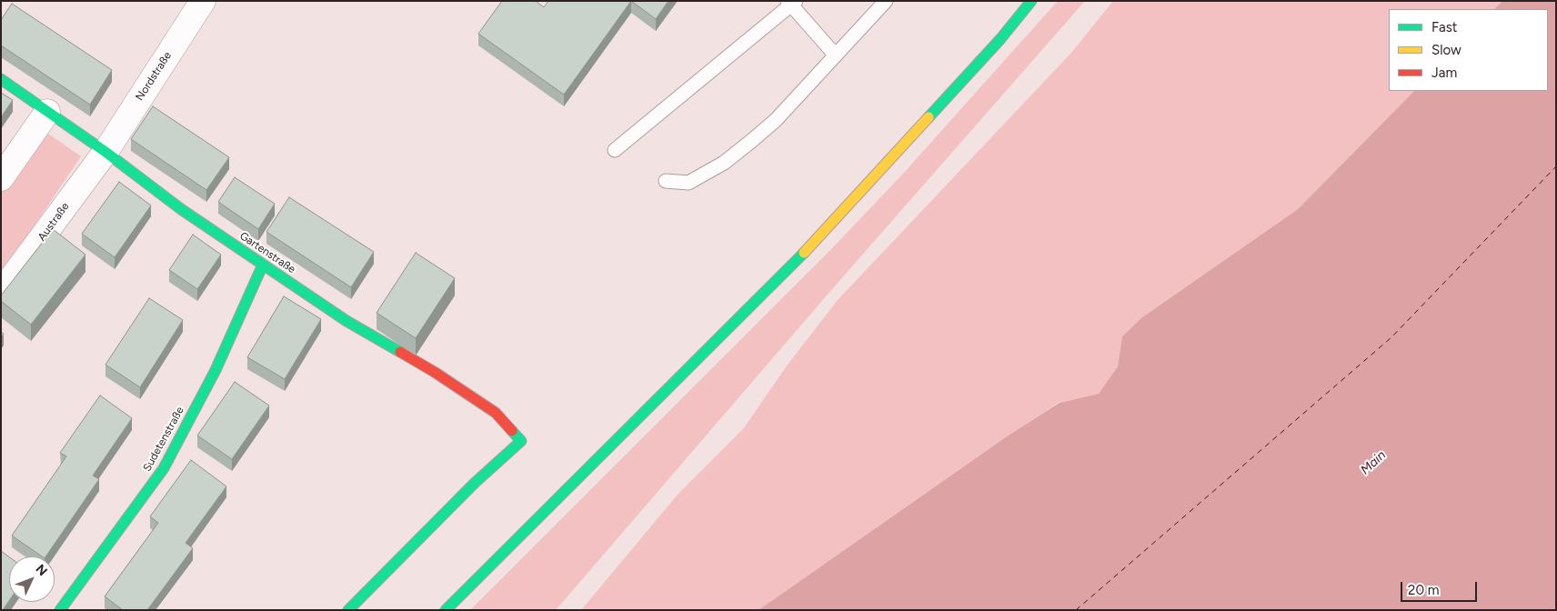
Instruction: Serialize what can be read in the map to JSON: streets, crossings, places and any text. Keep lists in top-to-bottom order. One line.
{"streets":{"street":["Nordstraße","Austraße","Gartenstraße","Sudetenstraße"]},"crossings":[["Nordstraße","Austraße"],["Nordstraße","Gartenstraße"],["Austraße","Gartenstraße"],["Gartenstraße","Sudetenstraße"]],"water":["Main"],"legend":["Fast","Slow","Jam"],"scale_bar":"20 m","north":"top right"}
